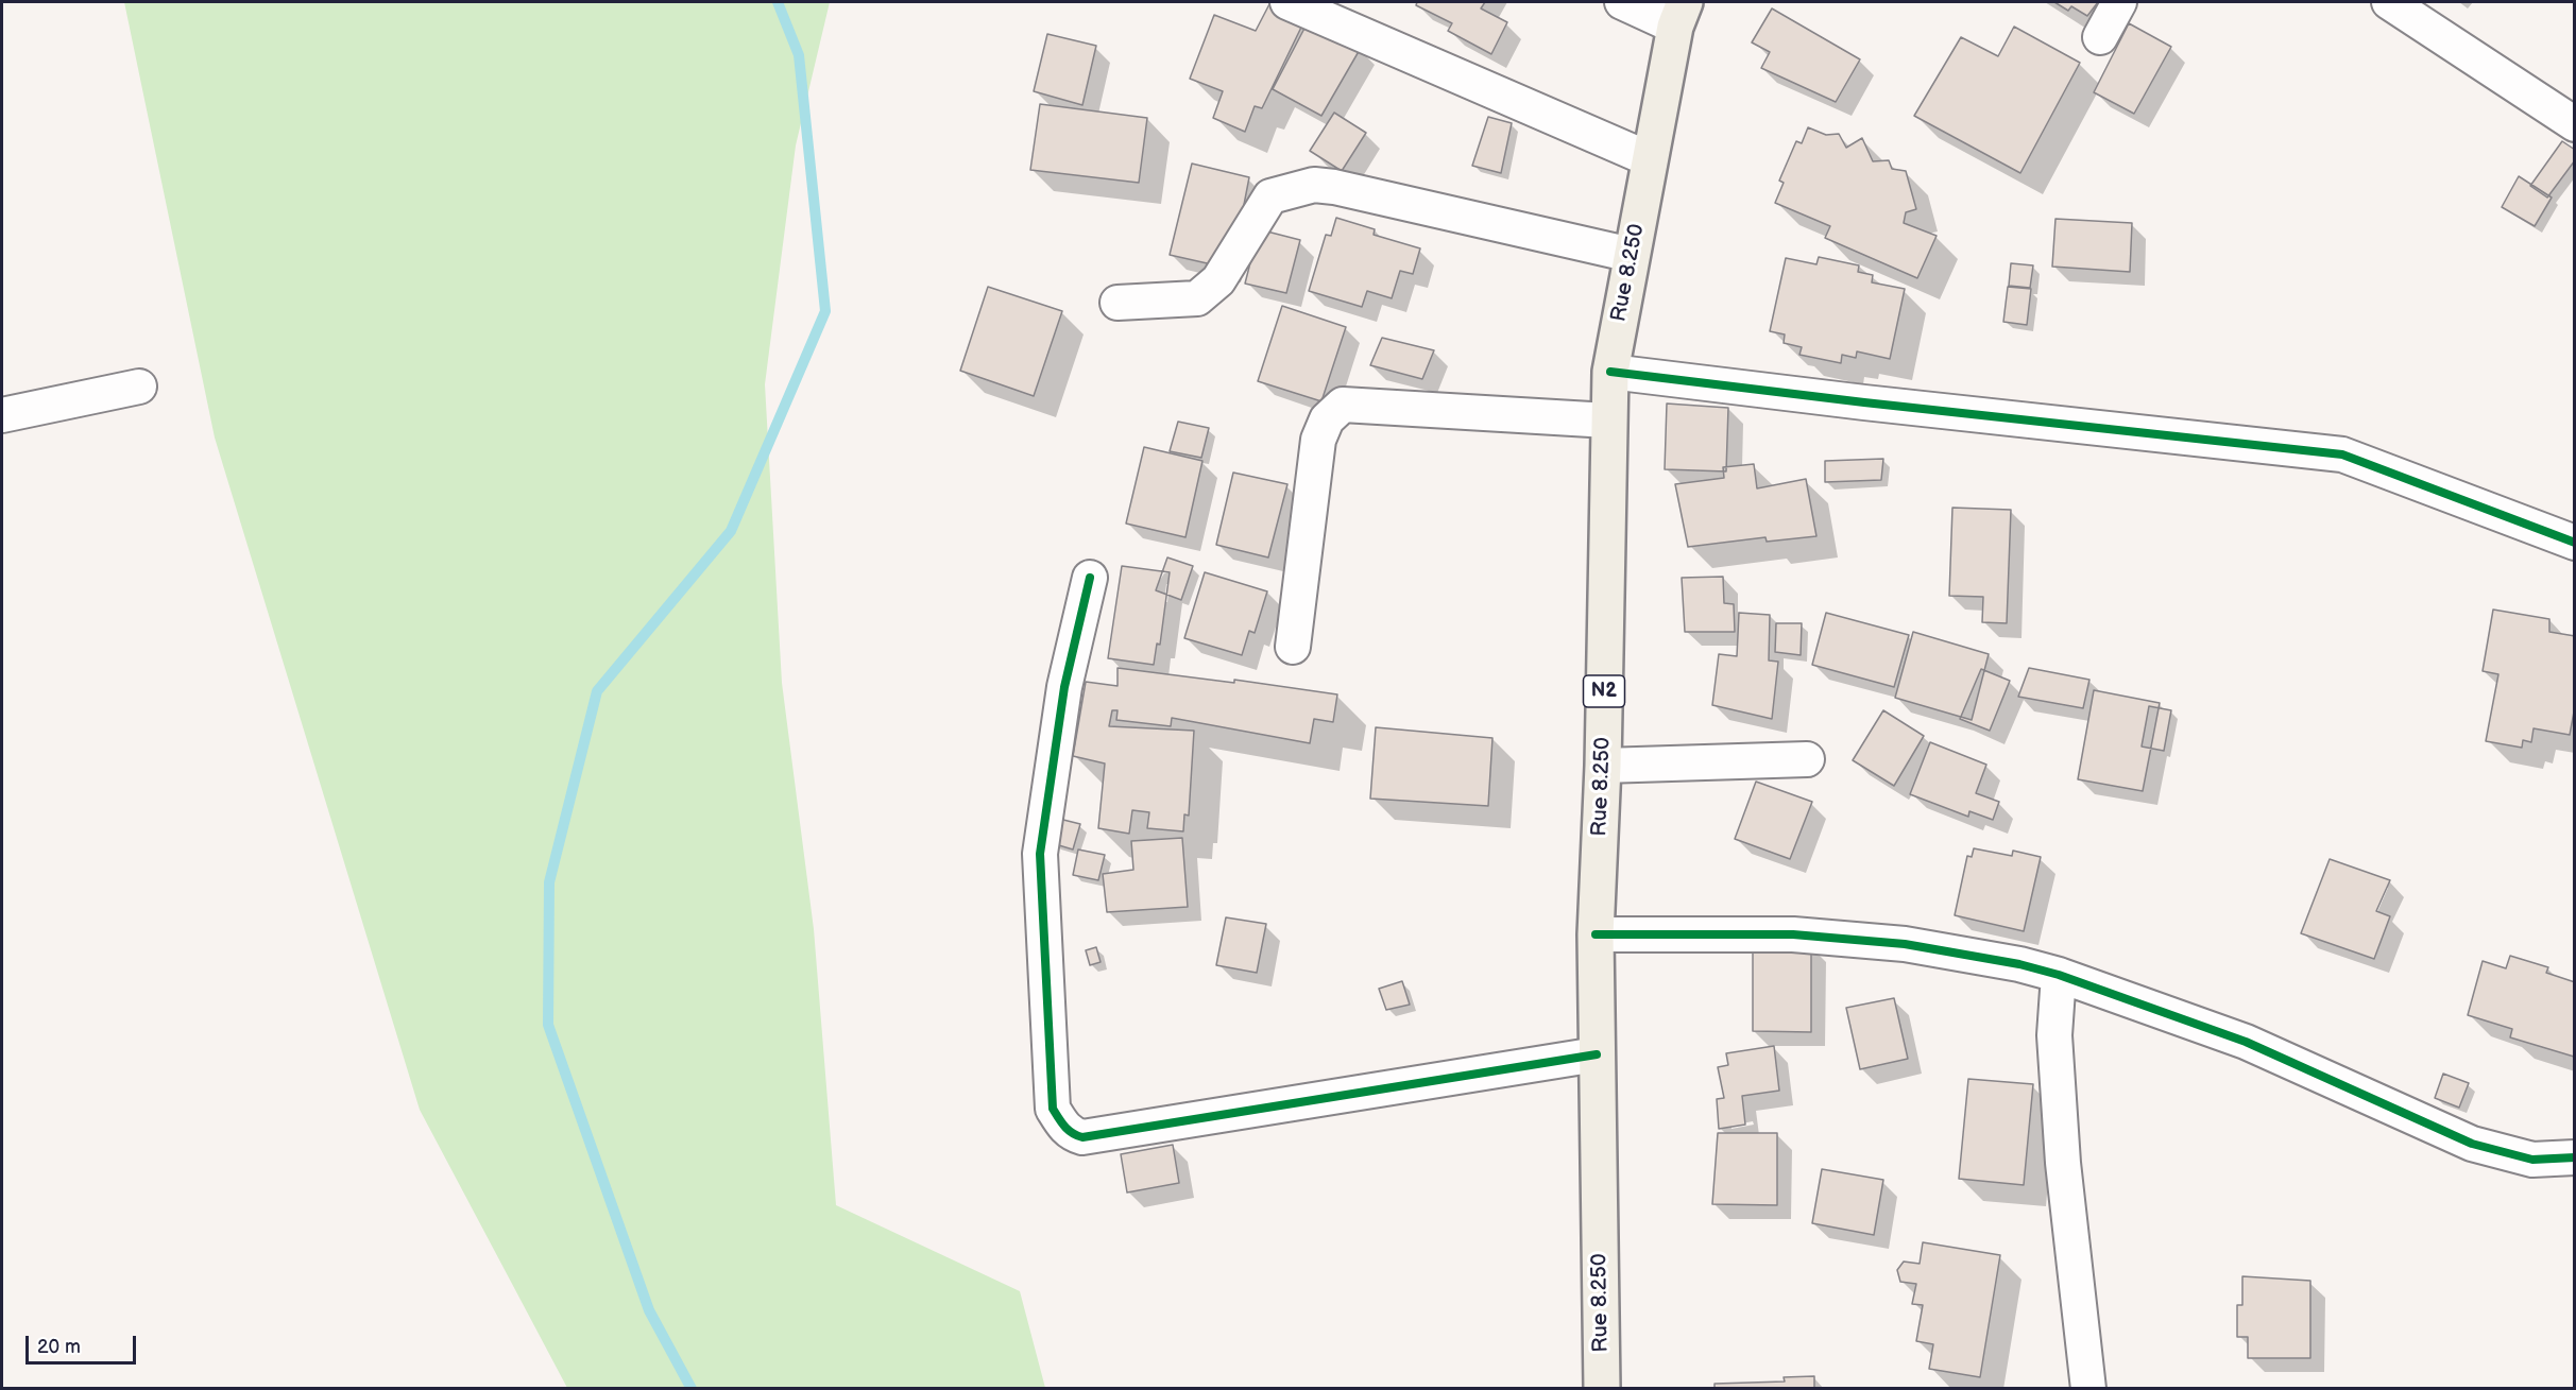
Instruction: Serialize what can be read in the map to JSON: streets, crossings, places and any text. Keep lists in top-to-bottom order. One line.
{"streets":{"highway":["Rue 8.250","N2"]},"scale_bar":"20 m"}
